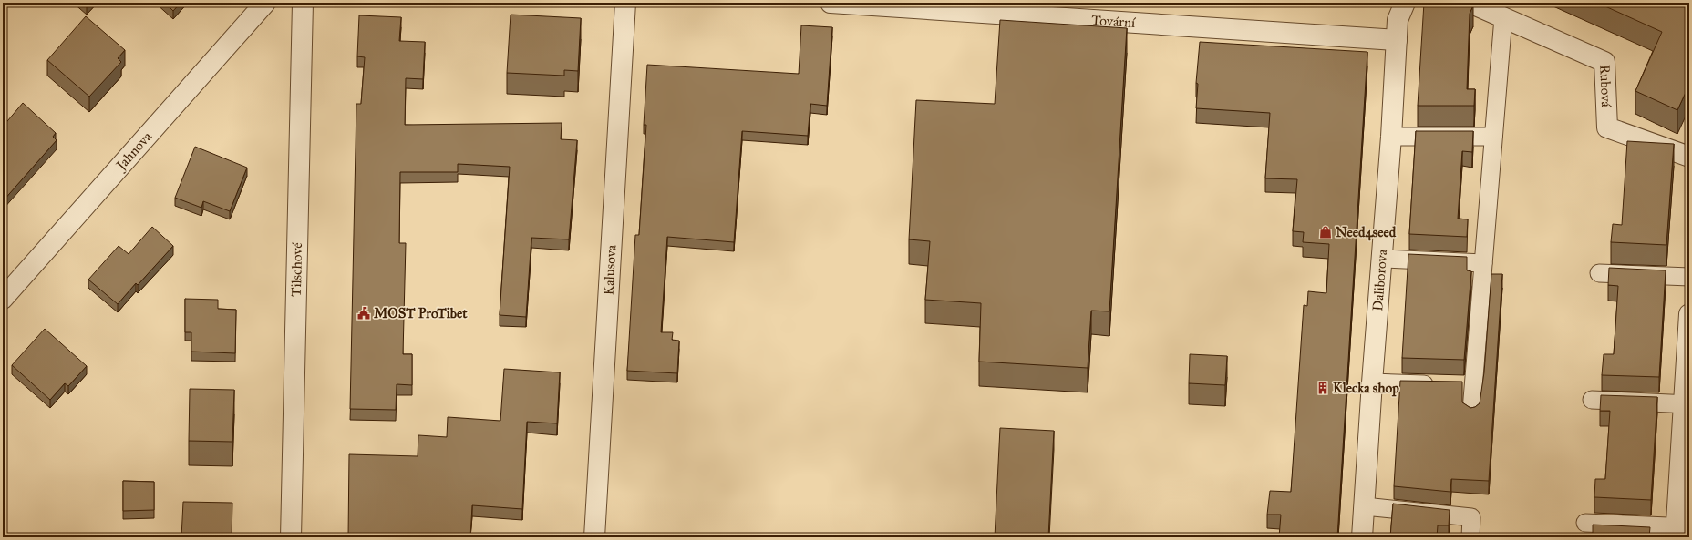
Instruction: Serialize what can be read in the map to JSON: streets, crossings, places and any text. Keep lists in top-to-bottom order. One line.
{"streets":{"street":["Tovární","Rubová","Jahnova","Tilschové","Kalusova","Daliborova"]},"crossings":[["Tovární","Daliborova"]],"places":{"shop":["Need4seed"],"public building":["MOST ProTibet"],"building":["Klecka shop"]}}
